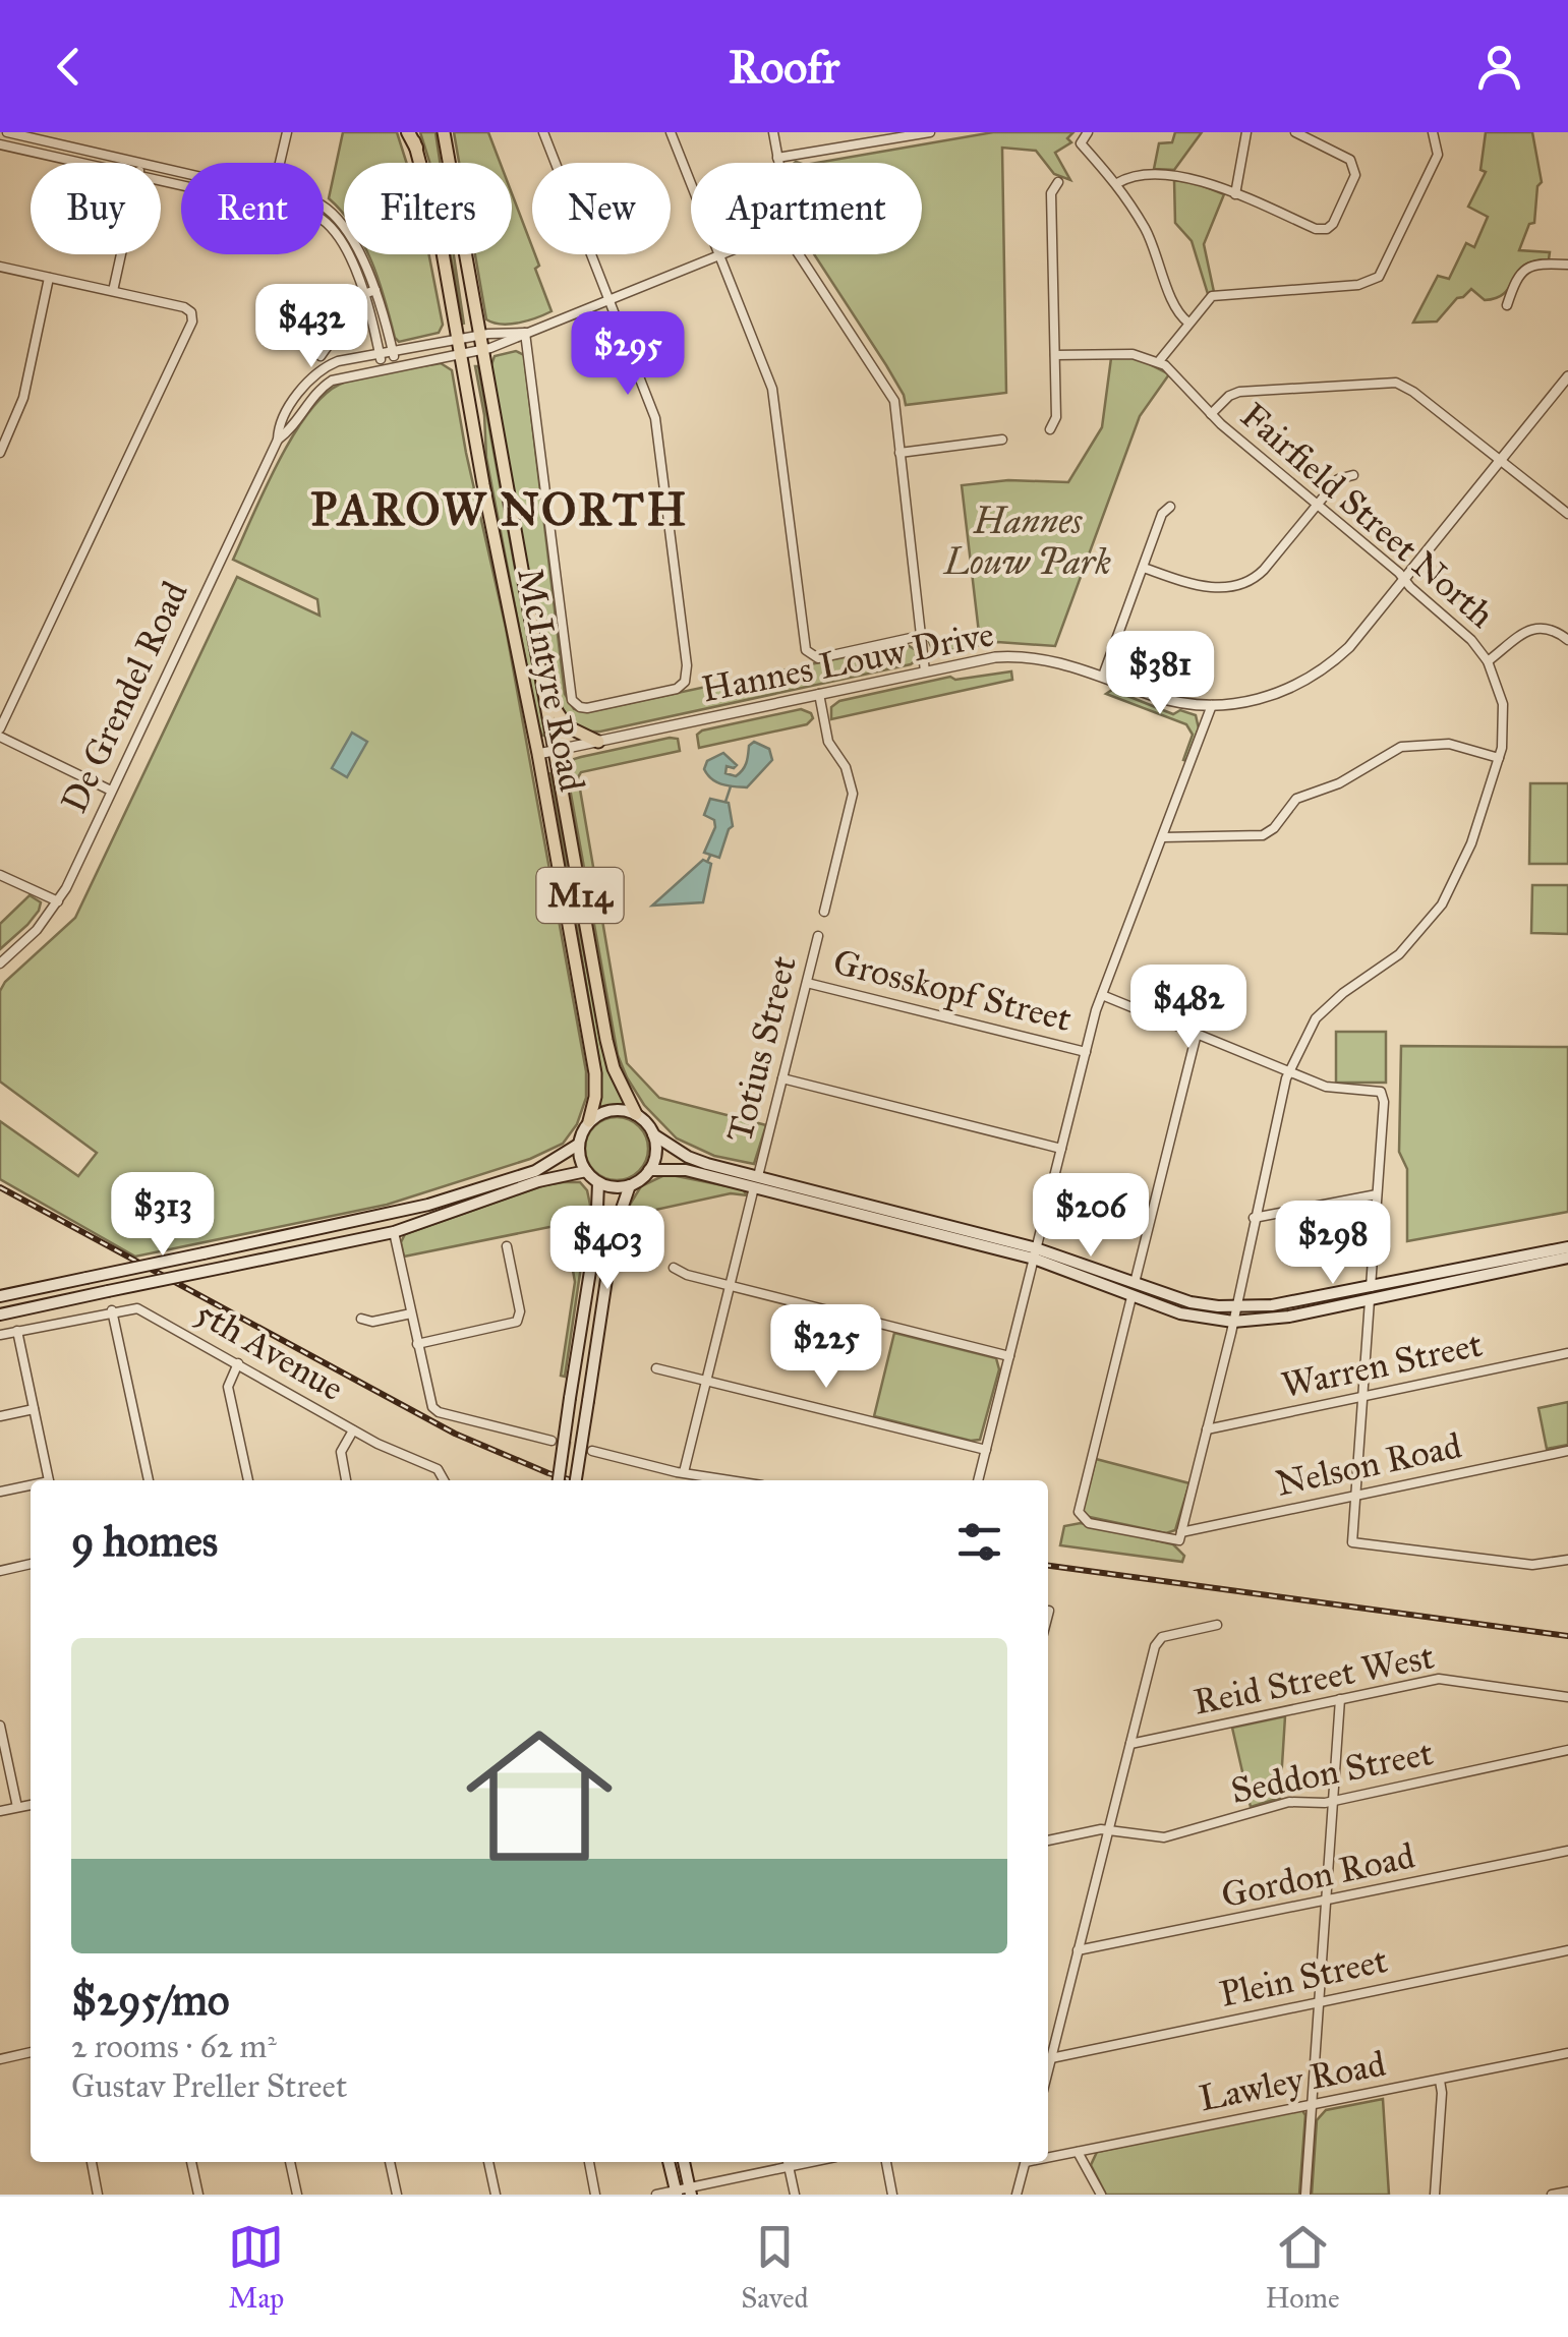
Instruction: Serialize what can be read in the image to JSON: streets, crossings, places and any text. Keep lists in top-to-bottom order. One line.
{"streets":{"main road":["McIntyre Road","M14"],"street":["Fairfield Street North","Hannes Louw Drive","De Grendel Road","Grosskopf Street","Totius Street","5th Avenue","Warren Street","Nelson Road","Reid Street West","Seddon Street","Gordon Road","Plein Street","Lawley Road"]},"crossings":[["Fairfield Street North","Hannes Louw Drive"],["Fairfield Street North","Warren Street"],["Fairfield Street North","Nelson Road"],["Hannes Louw Drive","McIntyre Road"],["McIntyre Road","De Grendel Road"],["McIntyre Road","M14"],["Grosskopf Street","Totius Street"]],"districts":["PAROW NORTH"],"parks":["Hannes Louw Park"],"page":{"header":"Roofr","chip":["Buy","Rent","Filters","New","Apartment"],"price":["$432","$295","$381","$482","$313","$206","$298","$403","$225"],"heading":"9 homes","list":[{"name":"$295/mo","note":"2 rooms · 62 m² · Gustav Preller Street"}],"tabs":["Map","Saved","Home"]}}
